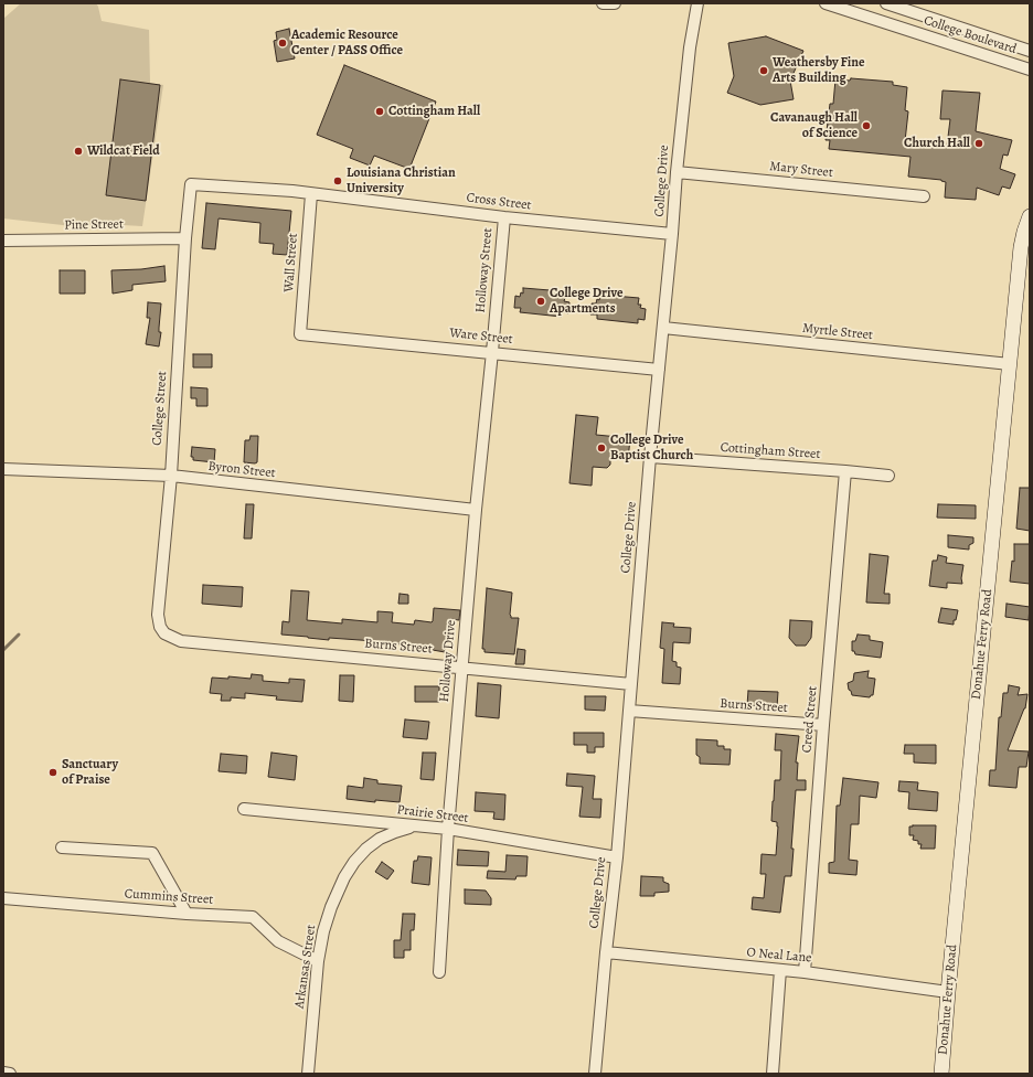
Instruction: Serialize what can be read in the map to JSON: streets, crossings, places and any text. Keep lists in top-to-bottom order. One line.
{"streets":{"main road":["Donahue Ferry Road"],"street":["College Boulevard","Mary Street","College Drive","Cross Street","Pine Street","Wall Street","Holloway Street","Myrtle Street","Ware Street","College Street","Cottingham Street","Byron Street","Burns Street","Holloway Drive","Creed Street","Prairie Street","Cummins Street","O Neal Lane","Arkansas Street"]},"crossings":[["Mary Street","College Drive"],["College Drive","Cross Street"],["College Drive","Myrtle Street"],["College Drive","Ware Street"],["College Drive","Cottingham Street"],["College Drive","Burns Street"],["College Drive","Prairie Street"],["College Drive","O Neal Lane"],["Cross Street","Wall Street"],["Cross Street","Holloway Street"],["Cross Street","College Street"],["Pine Street","College Street"],["Wall Street","Ware Street"],["Holloway Street","Ware Street"],["Holloway Street","Holloway Drive"],["Myrtle Street","Donahue Ferry Road"],["Ware Street","Holloway Drive"],["College Street","Byron Street"],["College Street","Burns Street"],["Cottingham Street","Creed Street"],["Byron Street","Holloway Drive"],["Donahue Ferry Road","O Neal Lane"],["Burns Street","Holloway Drive"],["Burns Street","Creed Street"],["Holloway Drive","Prairie Street"],["Creed Street","O Neal Lane"],["Prairie Street","Arkansas Street"],["Cummins Street","Arkansas Street"]],"places":["Academic Resource Center / PASS Office","Weathersby Fine Arts Building","Cottingham Hall","Cavanaugh Hall of Science","Church Hall","Wildcat Field","Louisiana Christian University","College Drive Apartments","College Drive Baptist Church","Sanctuary of Praise"]}
